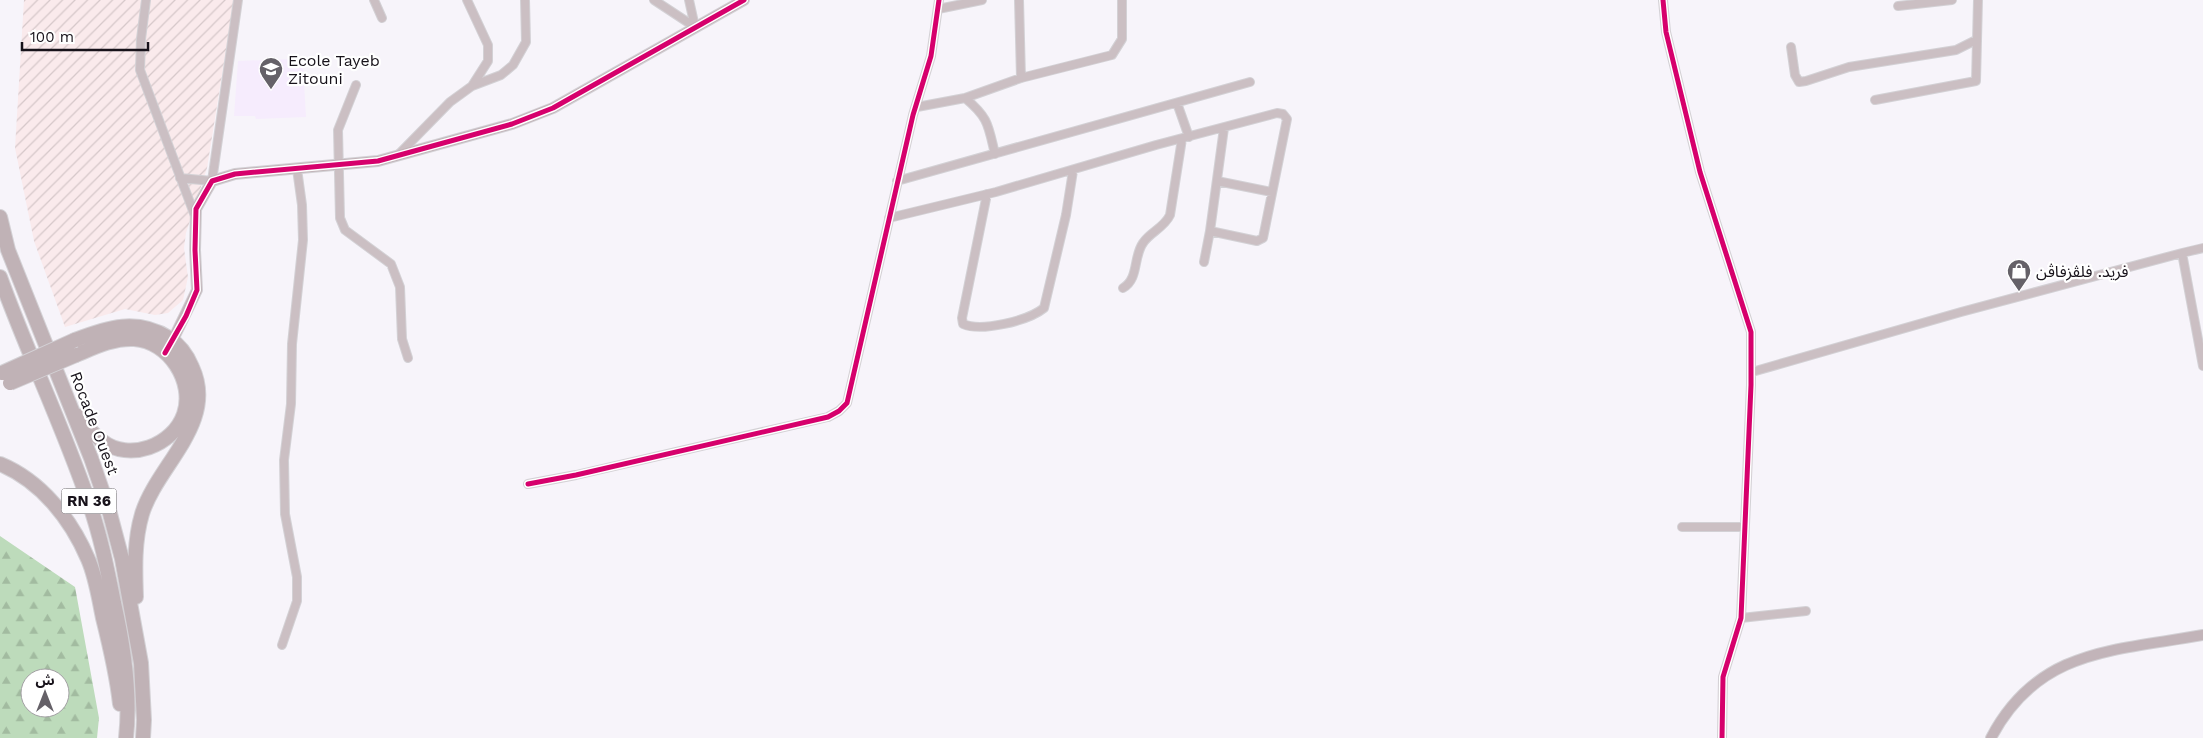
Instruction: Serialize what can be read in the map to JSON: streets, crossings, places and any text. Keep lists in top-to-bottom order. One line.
{"streets":{"highway":["Rocade Ouest","RN 36"]},"places":{"school or university":["Ecole Tayeb Zitouni"],"shop":["فريد. فلڤزفاڤن"]},"scale_bar":"100 m","north":"top"}
